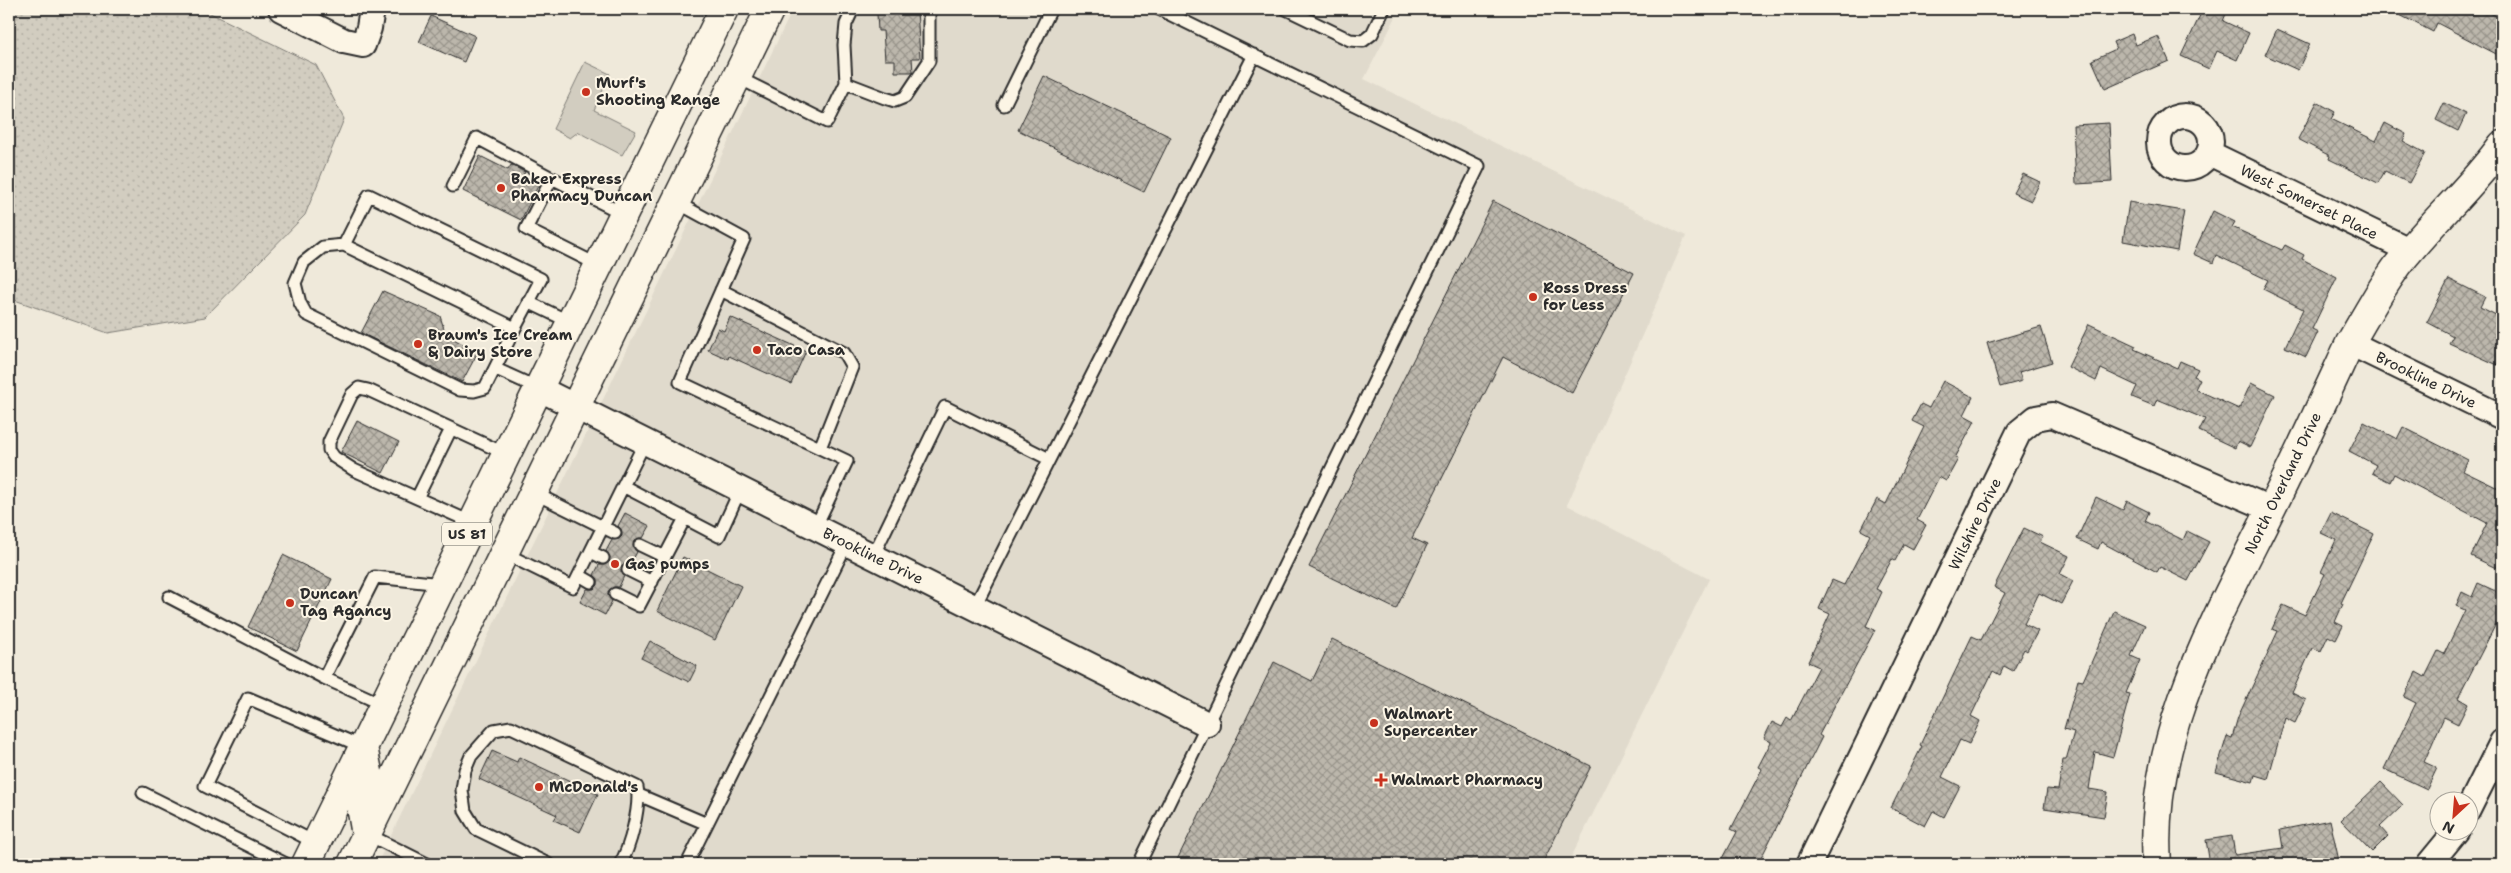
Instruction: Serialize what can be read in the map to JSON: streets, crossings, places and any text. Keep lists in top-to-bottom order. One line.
{"streets":{"main road":["North Overland Drive","US 81"],"street":["West Somerset Place","Brookline Drive","Wilshire Drive"]},"crossings":[["West Somerset Place","North Overland Drive"],["Brookline Drive","North Overland Drive"],["Brookline Drive","US 81"],["North Overland Drive","Wilshire Drive"]],"places":{"other":["Murf's Shooting Range","Baker Express Pharmacy Duncan","Ross Dress for Less","Braum's Ice Cream & Dairy Store","Taco Casa","Gas pumps","Duncan Tag Agancy","Walmart Supercenter","McDonald's"],"health":["Walmart Pharmacy"]},"north":"bottom left"}
